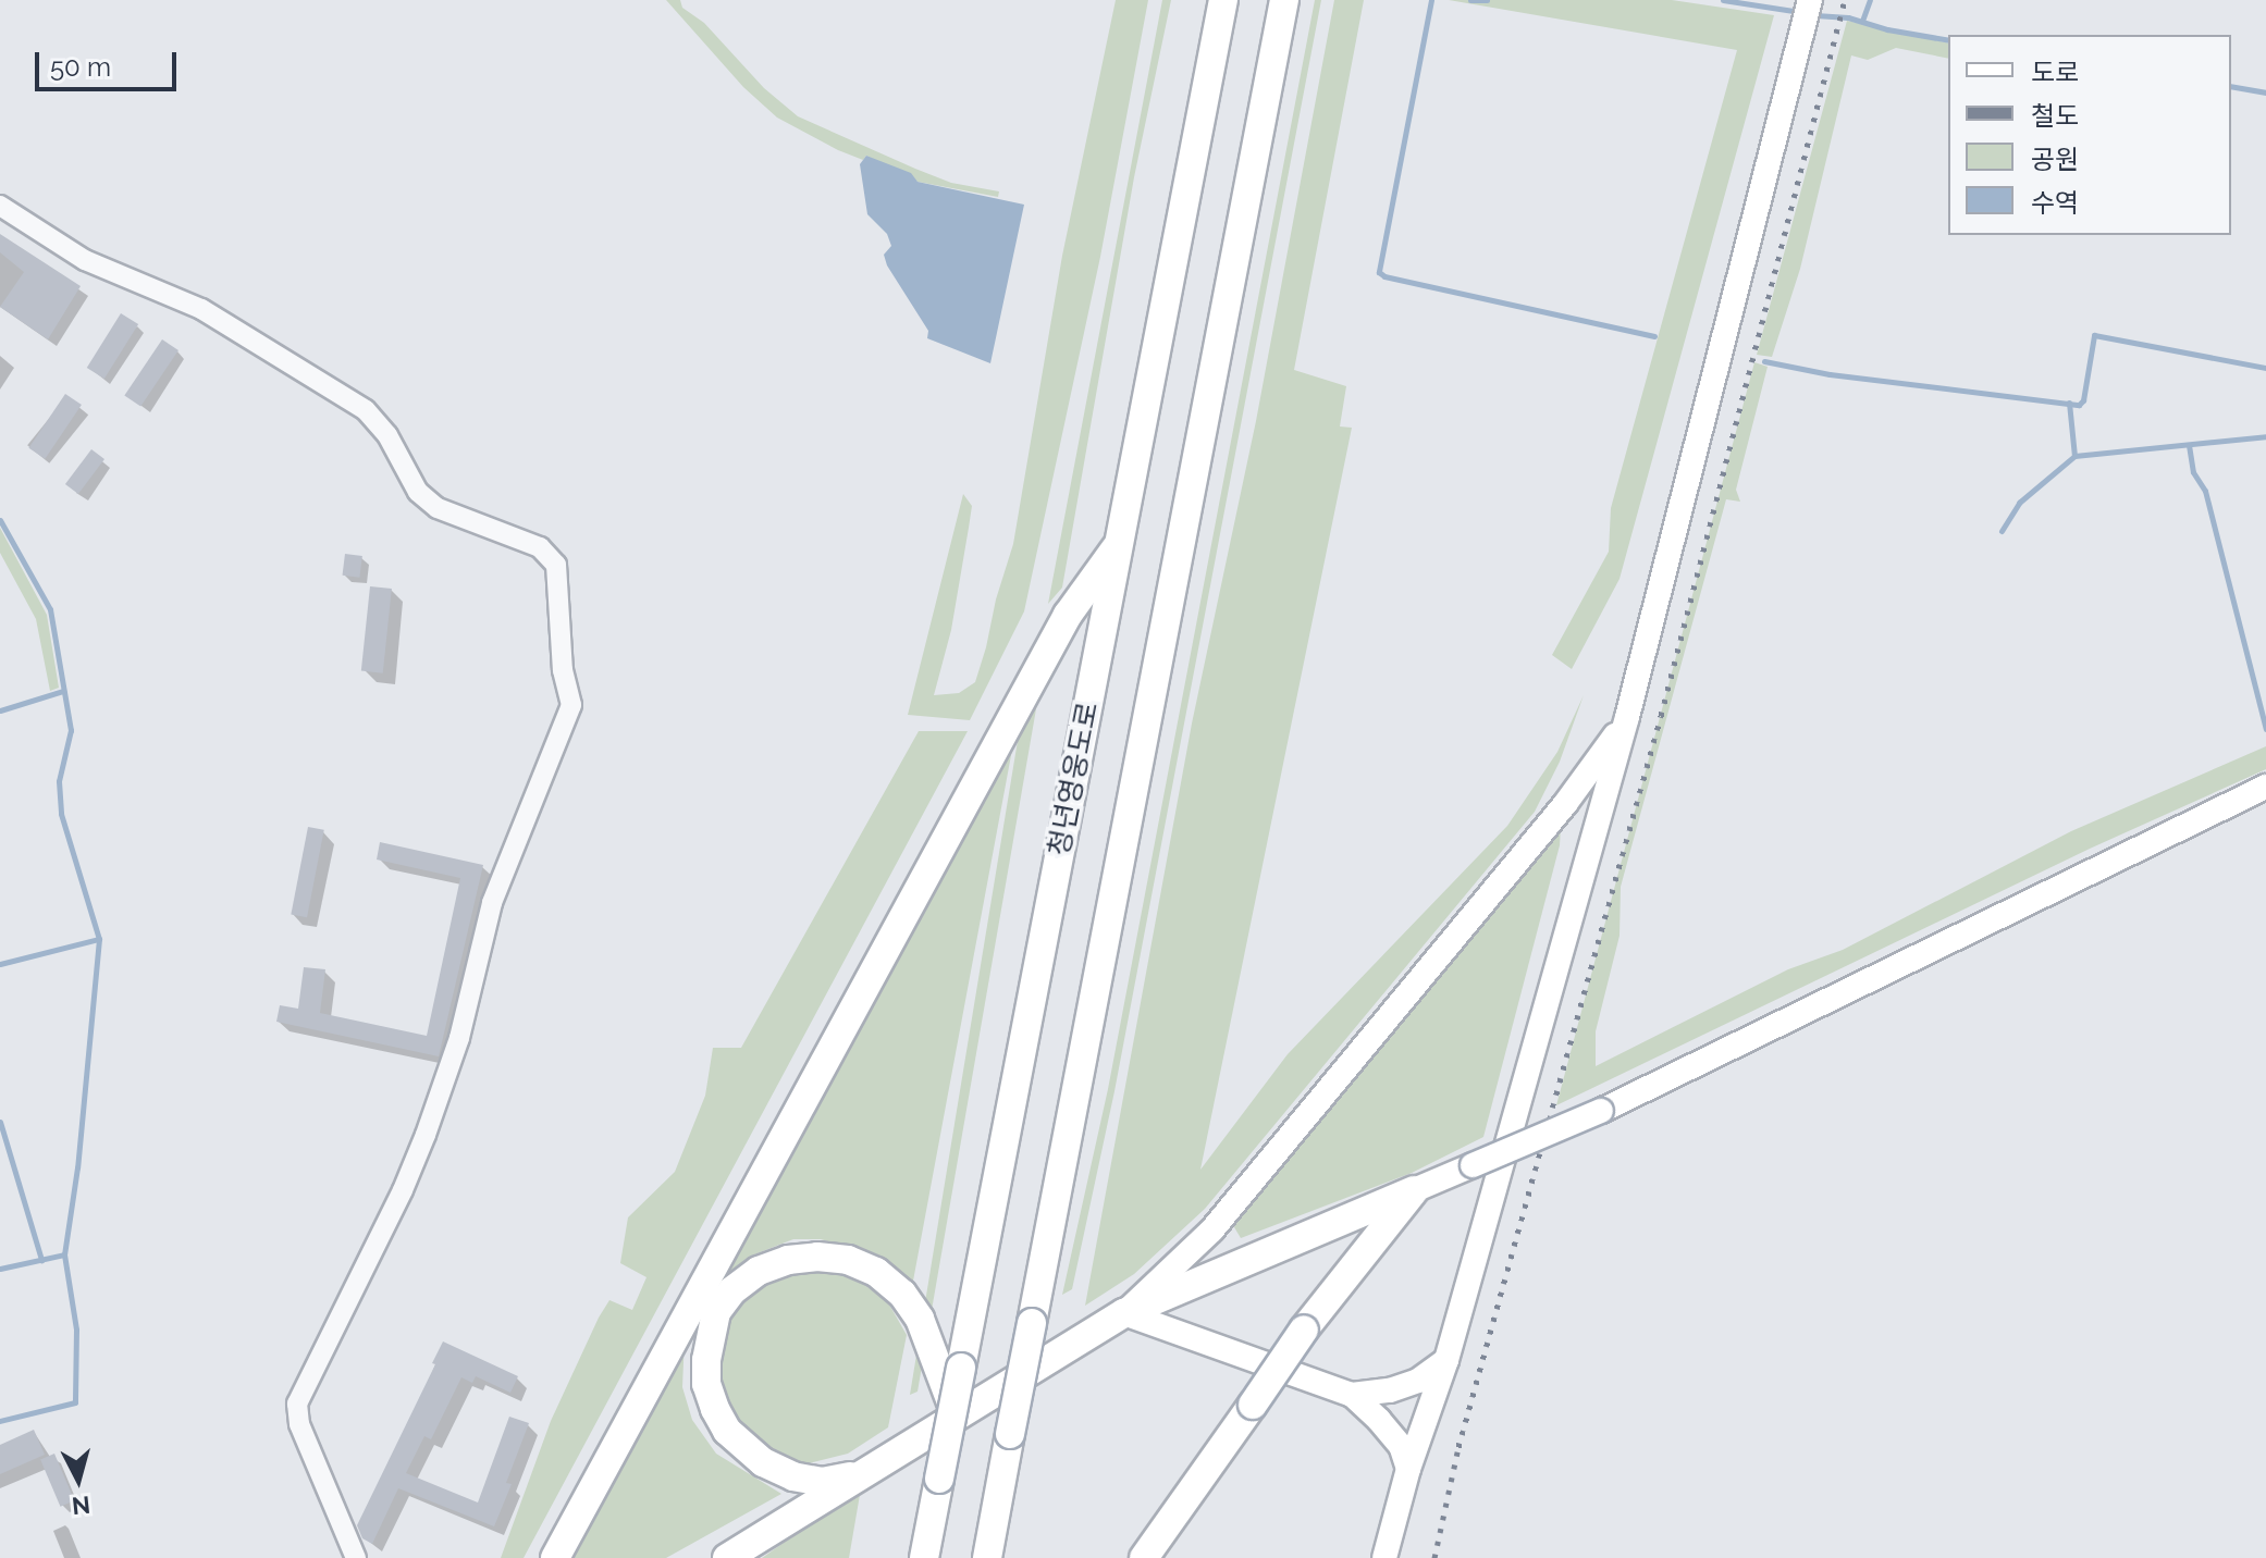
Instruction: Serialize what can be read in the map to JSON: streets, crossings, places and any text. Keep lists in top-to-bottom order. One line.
{"streets":{"highway":["청년영웅도로"]},"legend":["도로","철도","공원","수역"],"scale_bar":"50 m","north":"bottom"}
